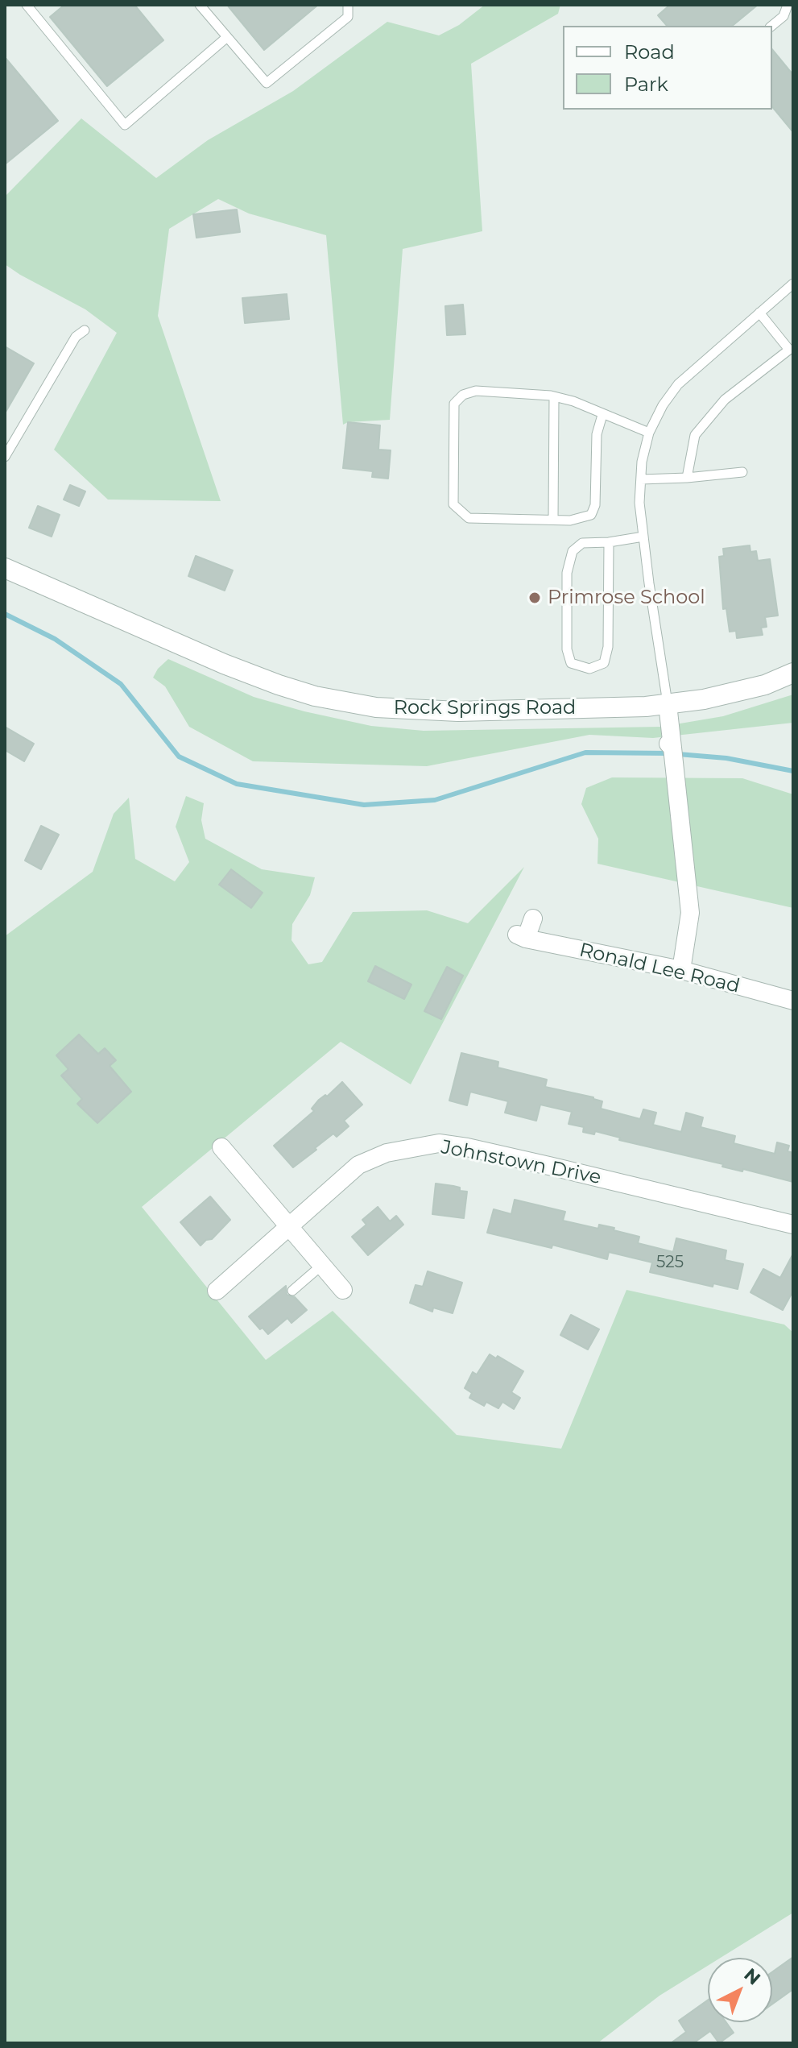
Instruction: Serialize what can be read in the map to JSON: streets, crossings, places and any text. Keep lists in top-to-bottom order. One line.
{"streets":{"street":["Rock Springs Road","Ronald Lee Road","Johnstown Drive"]},"places":["Primrose School"],"house_numbers":["525"],"legend":["Road","Park"],"north":"top right"}
